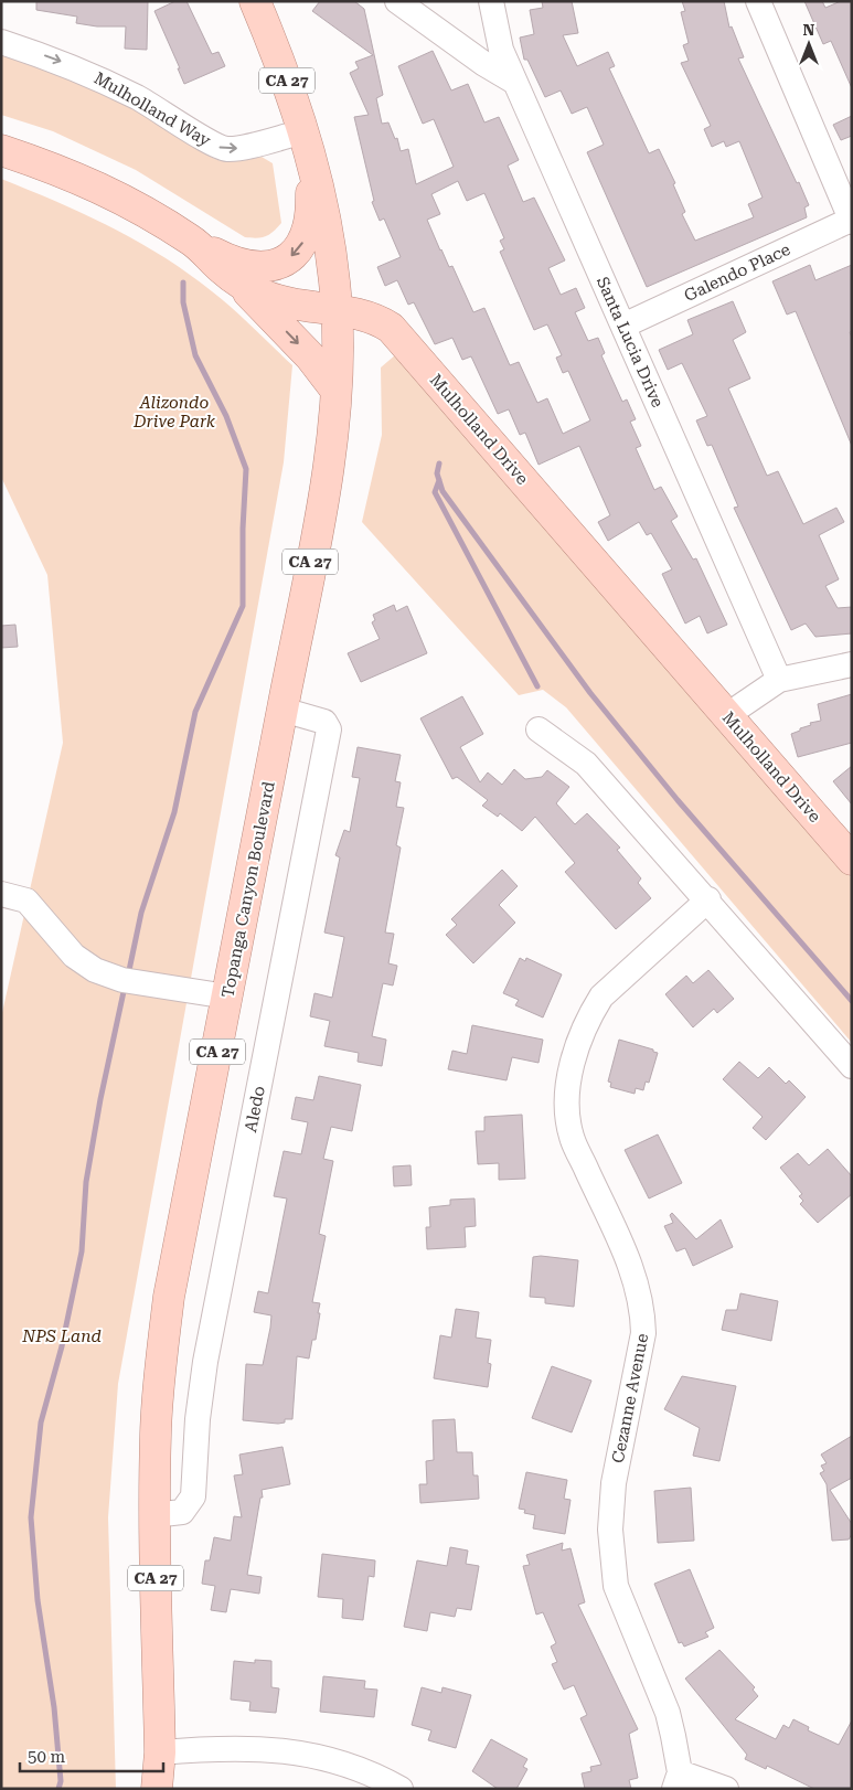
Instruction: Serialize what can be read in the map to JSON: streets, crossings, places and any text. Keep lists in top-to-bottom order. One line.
{"streets":{"main road":["CA 27","Mulholland Drive","Topanga Canyon Boulevard"],"street":["Mulholland Way","Galendo Place","Santa Lucia Drive","Aledo","Cezanne Avenue"]},"crossings":[["Mulholland Way","Topanga Canyon Boulevard"],["Galendo Place","Santa Lucia Drive"],["Mulholland Drive","Topanga Canyon Boulevard"],["Topanga Canyon Boulevard","Aledo"]],"one_way":["Mulholland Way"],"parks":["Alizondo Drive Park","NPS Land"],"scale_bar":"50 m","north":"top"}
